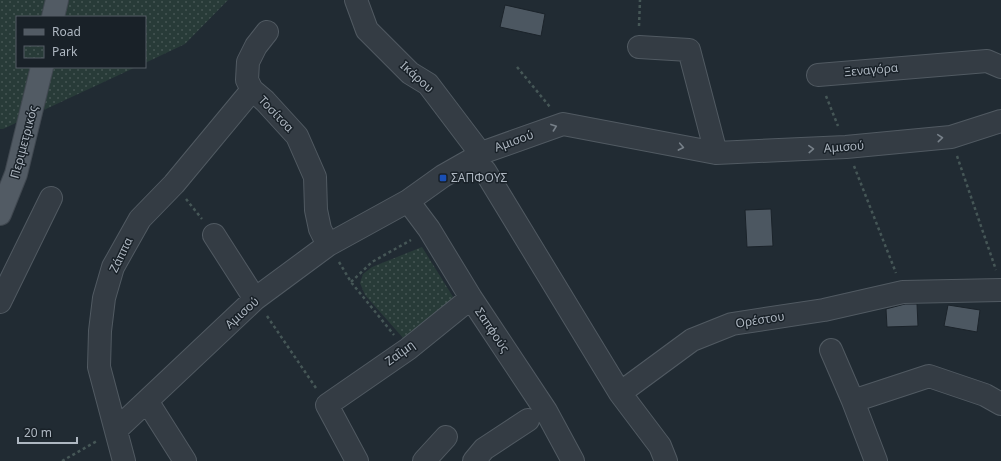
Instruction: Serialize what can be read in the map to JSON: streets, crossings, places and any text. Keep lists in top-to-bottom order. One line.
{"streets":{"main road":["Περιμετρικός"],"street":["Ξεναγόρα","Ικάρου","Τοσίτσα","Αμισού","Ζάππα","Ορέστου","Σαπφούς","Ζαΐμη"]},"crossings":[["Ικάρου","Αμισού"],["Ικάρου","Ορέστου"],["Τοσίτσα","Αμισού"],["Τοσίτσα","Ζάππα"],["Αμισού","Ζάππα"],["Αμισού","Σαπφούς"],["Σαπφούς","Ζαΐμη"]],"one_way":["Αμισού"],"places":{"transit":["ΣΑΠΦΟΥΣ"]},"legend":["Road","Park"],"scale_bar":"20 m"}
